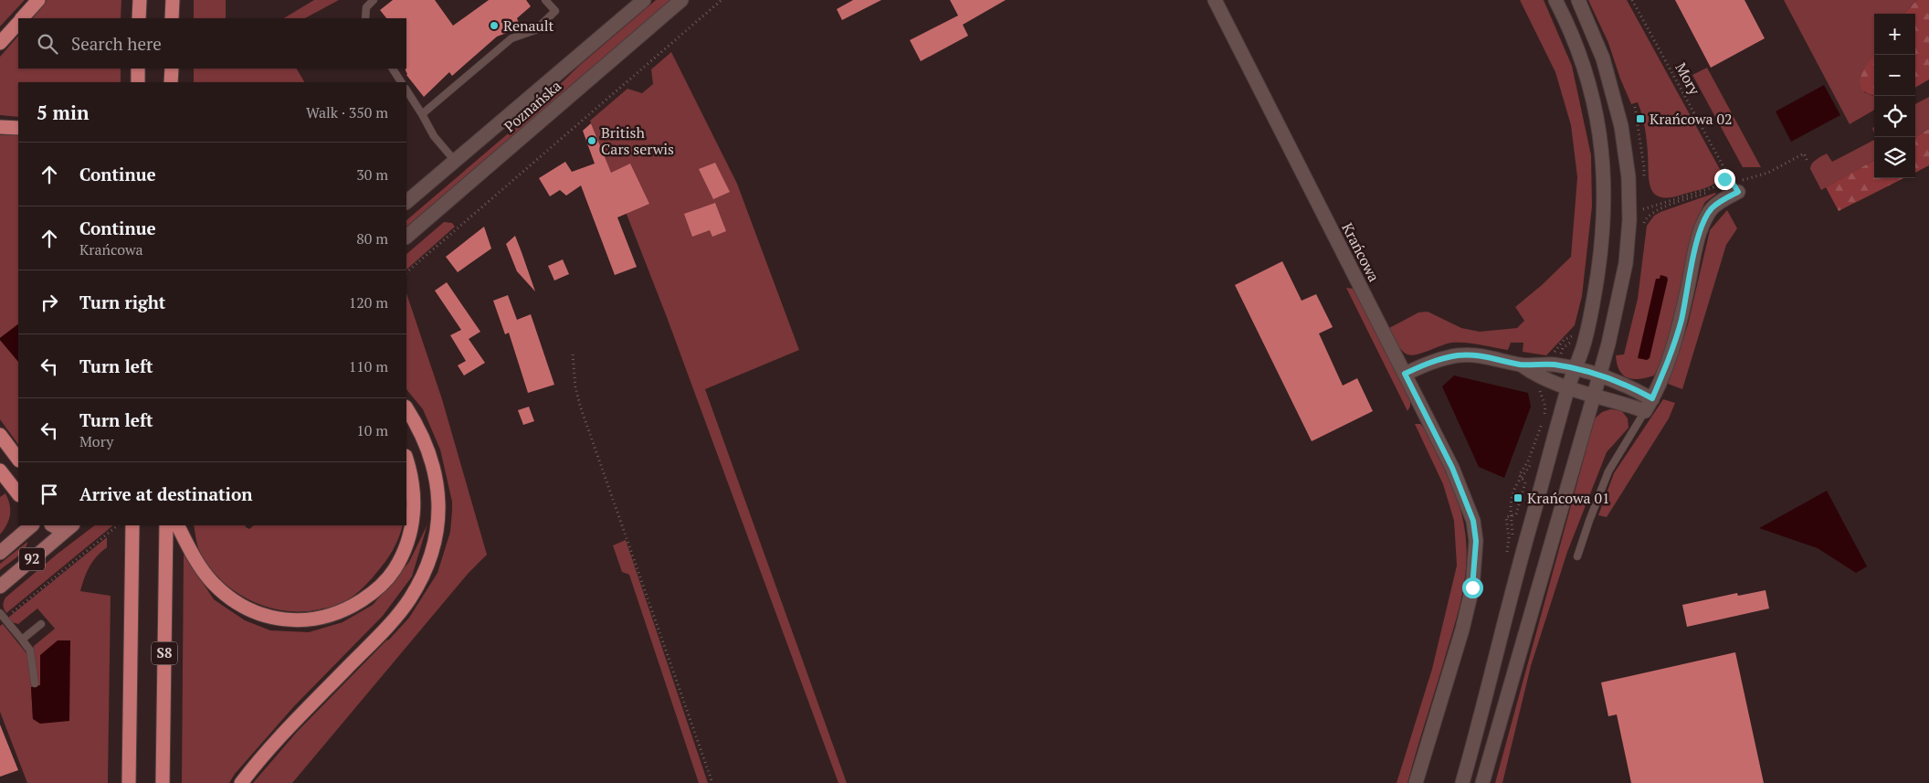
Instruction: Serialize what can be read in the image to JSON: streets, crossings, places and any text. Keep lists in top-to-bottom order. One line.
{"streets":{"highway":["S8"],"main road":["92"],"street":["Poznańska","Krańcowa"],"path":["Mory"]},"places":{"other":["Renault","British Cars serwis"],"transit":["Krańcowa 02","Krańcowa 01"]},"page":{"map_buttons":["+","−"],"search":"Search here","heading":["5 min","Walk · 350 m"],"list":[["Continue","30 m"],["Continue","Krańcowa","80 m"],["Turn right","120 m"],["Turn left","110 m"],["Turn left","Mory","10 m"],"Arrive at destination"]}}
